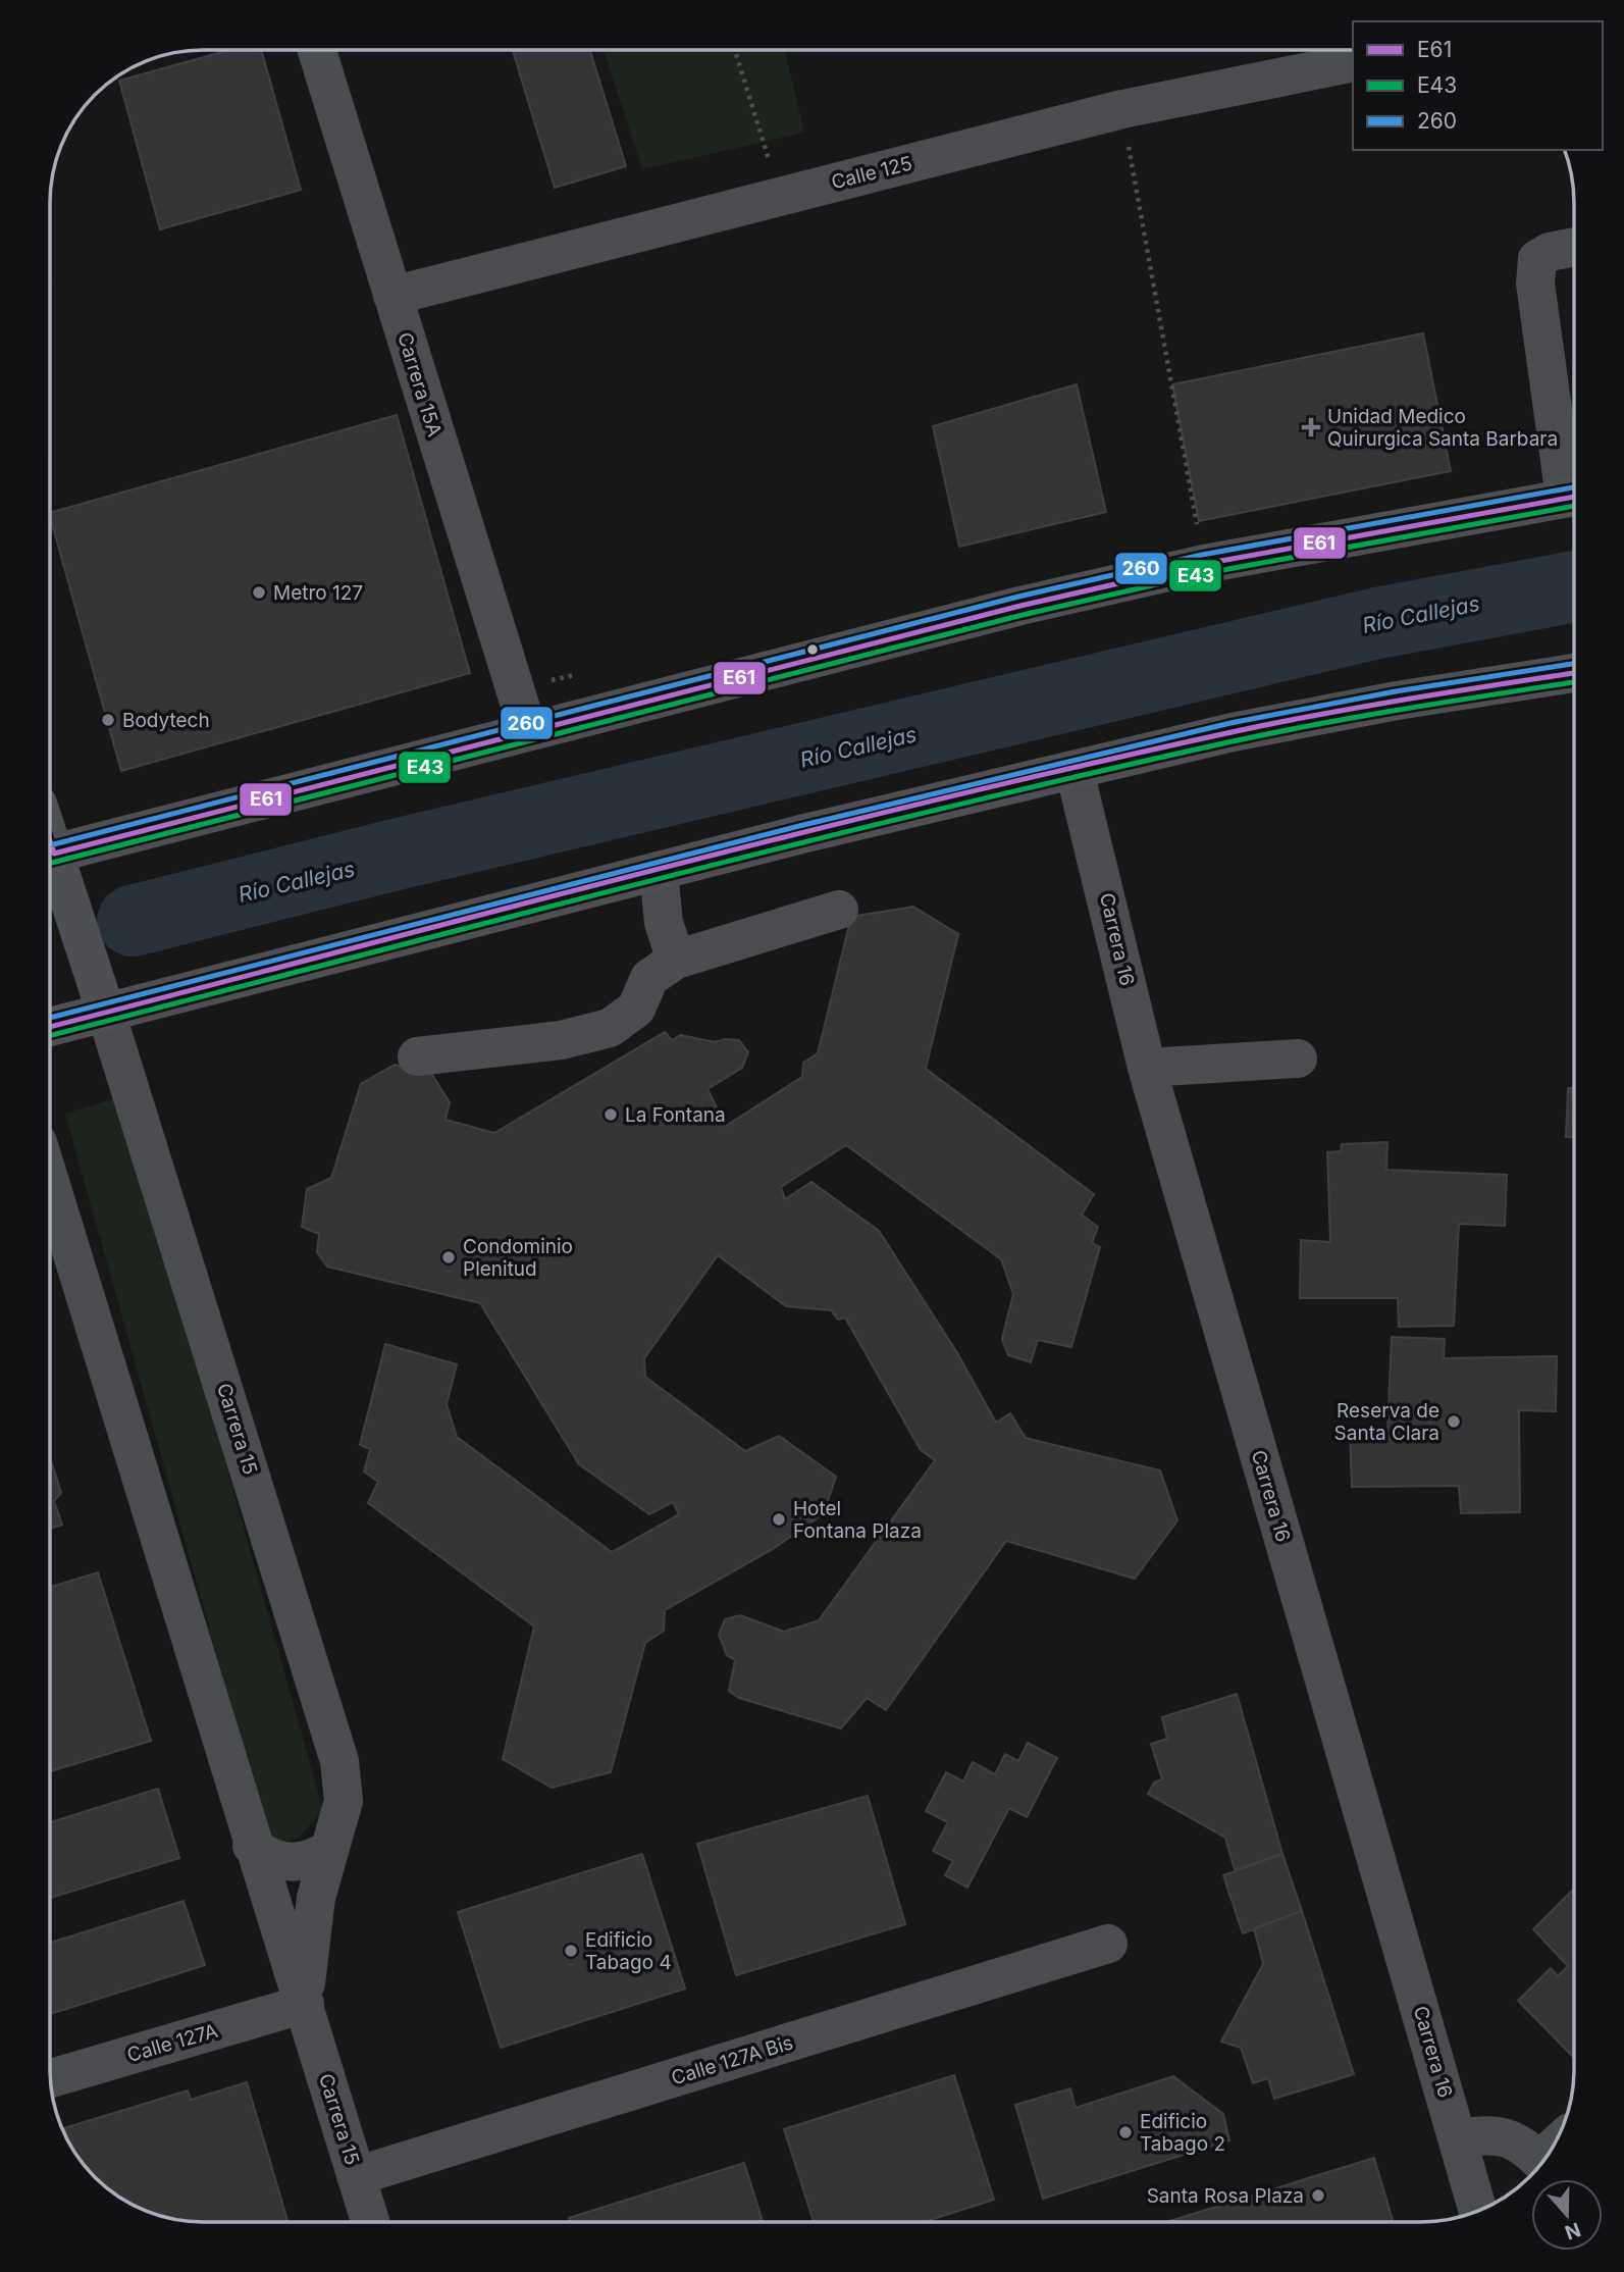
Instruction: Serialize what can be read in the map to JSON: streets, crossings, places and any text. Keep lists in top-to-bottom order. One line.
{"streets":{"street":["Calle 125","Carrera 15A","Carrera 16","Carrera 15","Calle 127A","Calle 127A Bis"]},"crossings":[["Calle 125","Carrera 15A"],["Carrera 15","Calle 127A"],["Carrera 15","Calle 127A Bis"]],"water":["Río Callejas"],"places":{"health":["Unidad Medico Quirurgica Santa Barbara"],"other":["Metro 127","Bodytech","La Fontana","Condominio Plenitud","Reserva de Santa Clara","Hotel Fontana Plaza","Edificio Tabago 4","Edificio Tabago 2","Santa Rosa Plaza"]},"lines":["transit line 260","transit line E61","transit line E43"],"legend":["E61","E43","260"],"north":"bottom"}
